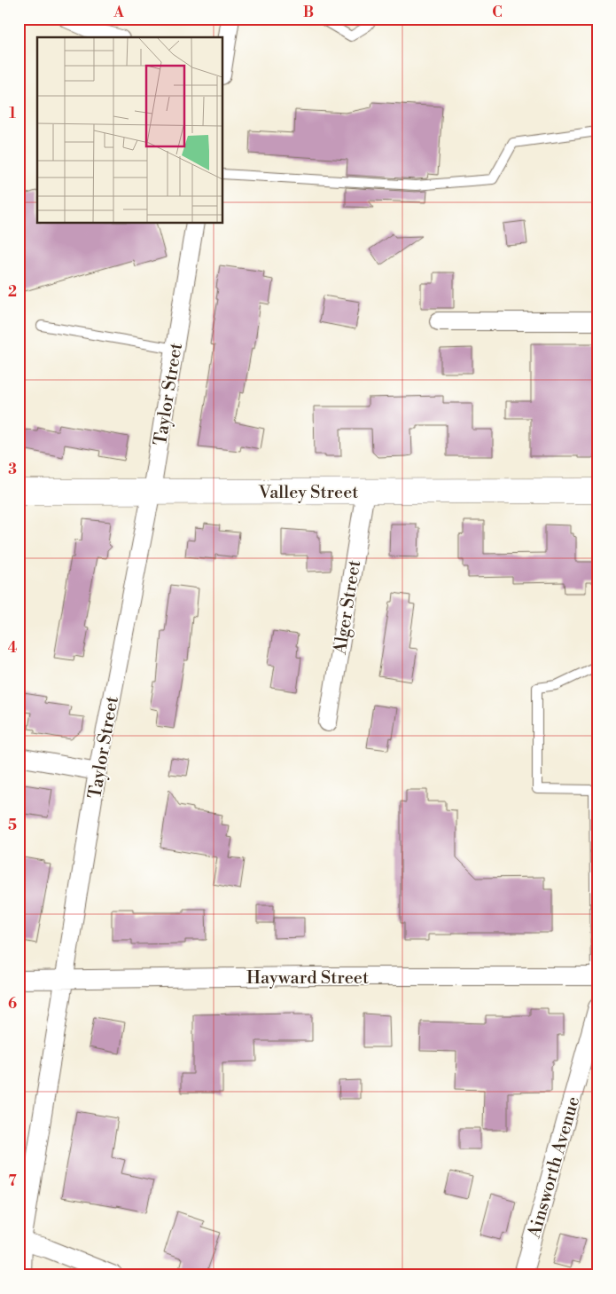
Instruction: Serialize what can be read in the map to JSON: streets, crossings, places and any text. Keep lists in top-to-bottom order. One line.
{"streets":{"main road":["Valley Street"],"street":["Taylor Street","Alger Street","Hayward Street","Ainsworth Avenue"]},"crossings":[["Taylor Street","Valley Street"],["Taylor Street","Hayward Street"],["Valley Street","Alger Street"]],"grid":{"columns":["A","B","C"],"rows":["1","2","3","4","5","6","7"]}}
